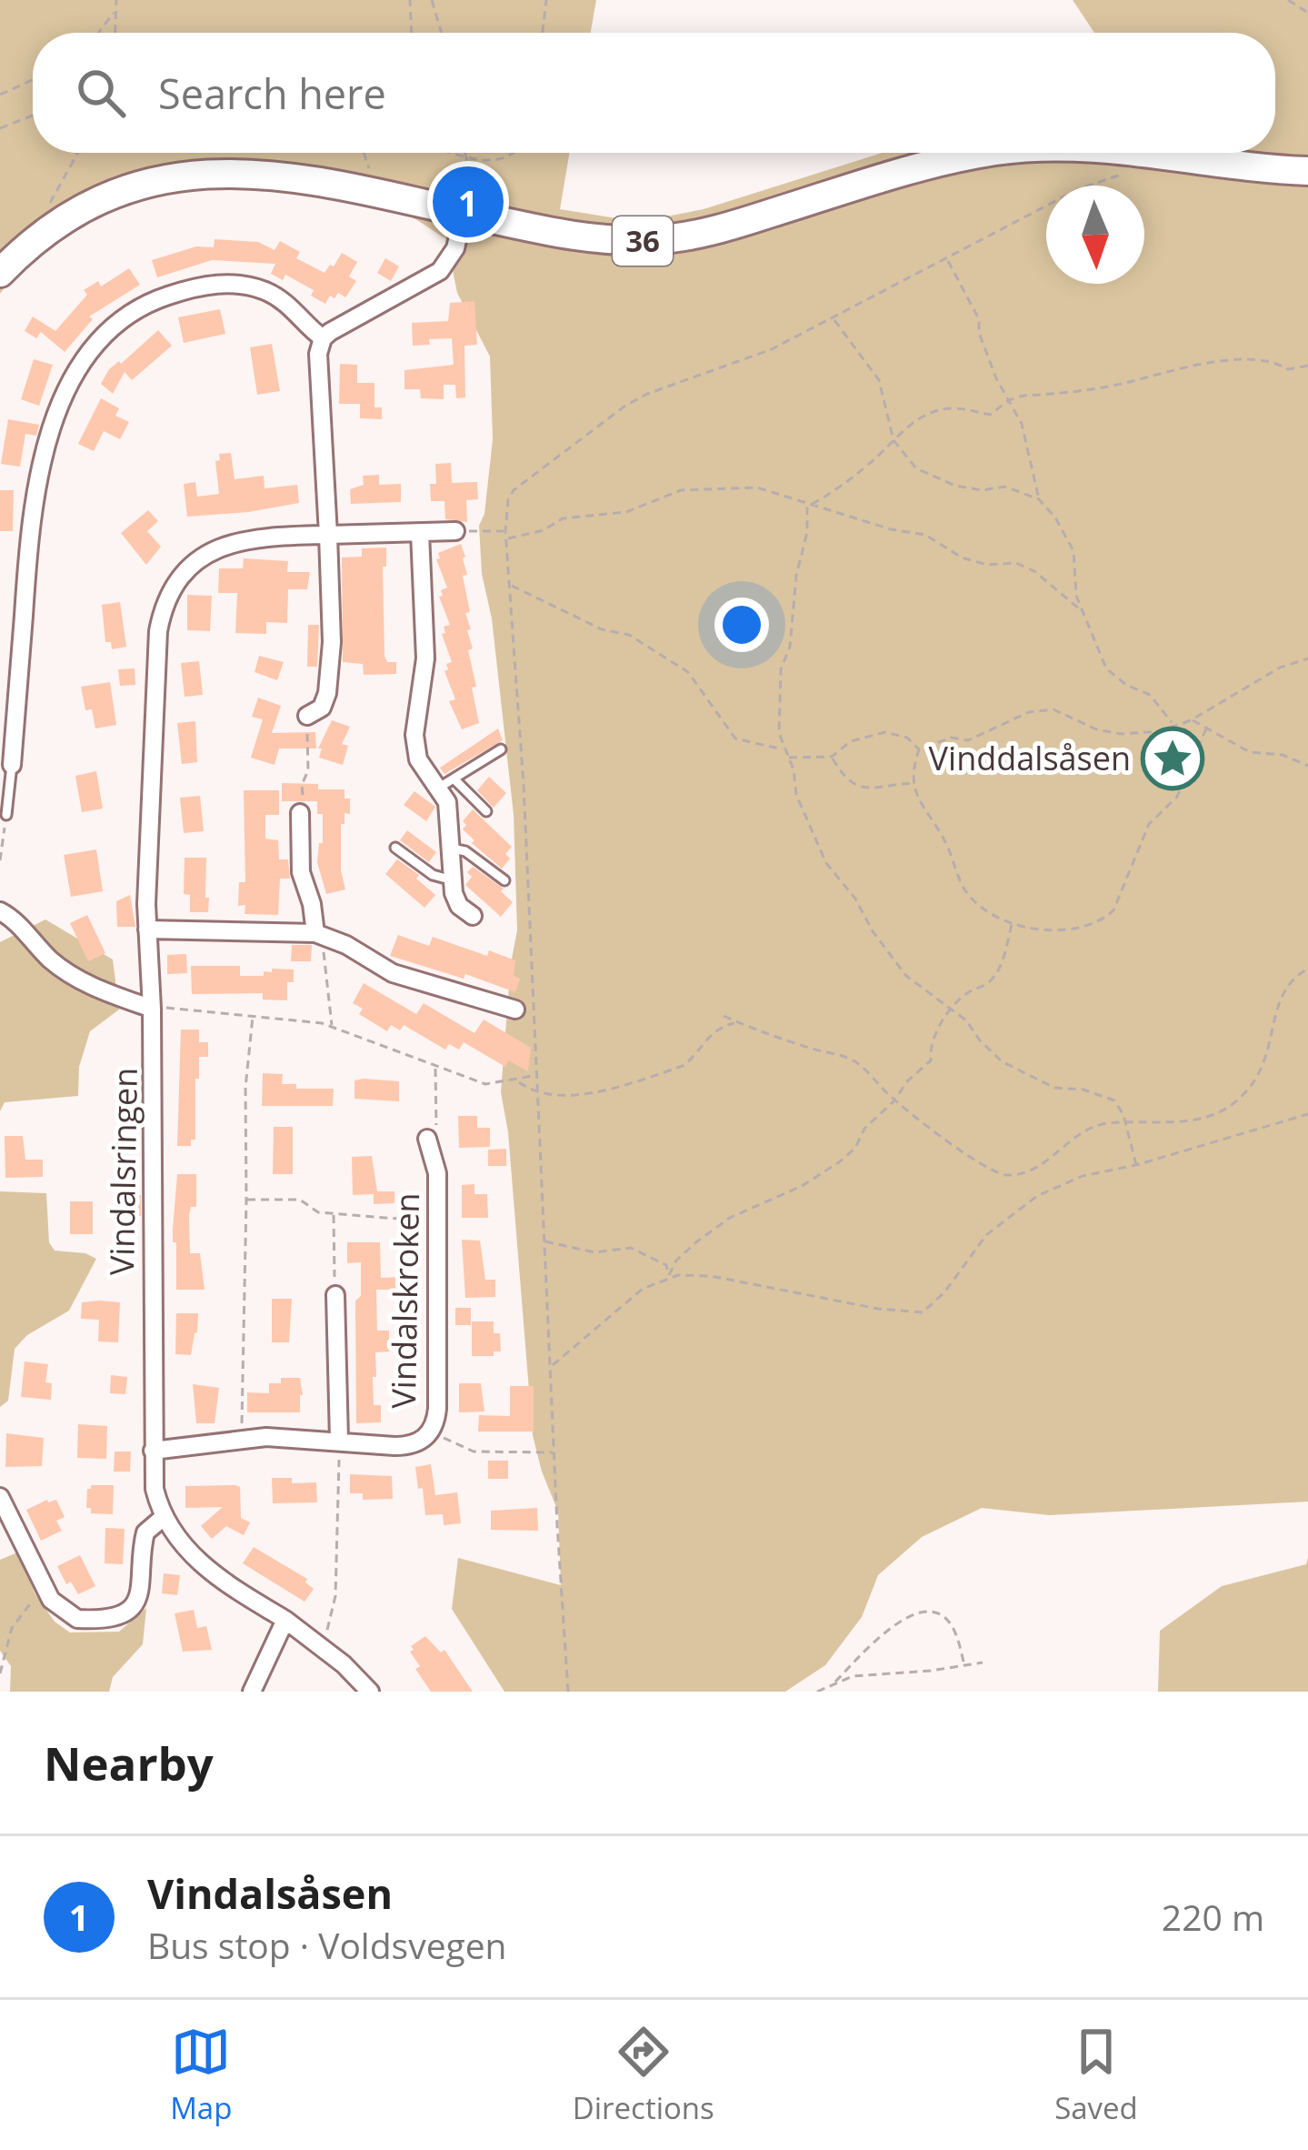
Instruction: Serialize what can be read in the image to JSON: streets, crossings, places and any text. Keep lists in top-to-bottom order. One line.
{"streets":{"highway":["36"],"street":["Vindalsringen","Vindalskroken"]},"crossings":[["Vindalsringen","Vindalskroken"]],"places":{"place":["Vinddalsåsen"]},"north":"bottom","page":{"search":"Search here","pins":"1","heading":"Nearby","list":[{"mark":"1","name":"Vindalsåsen","note":"Bus stop · Voldsvegen","value":"220 m"}],"nav":["Map","Directions","Saved"]}}
